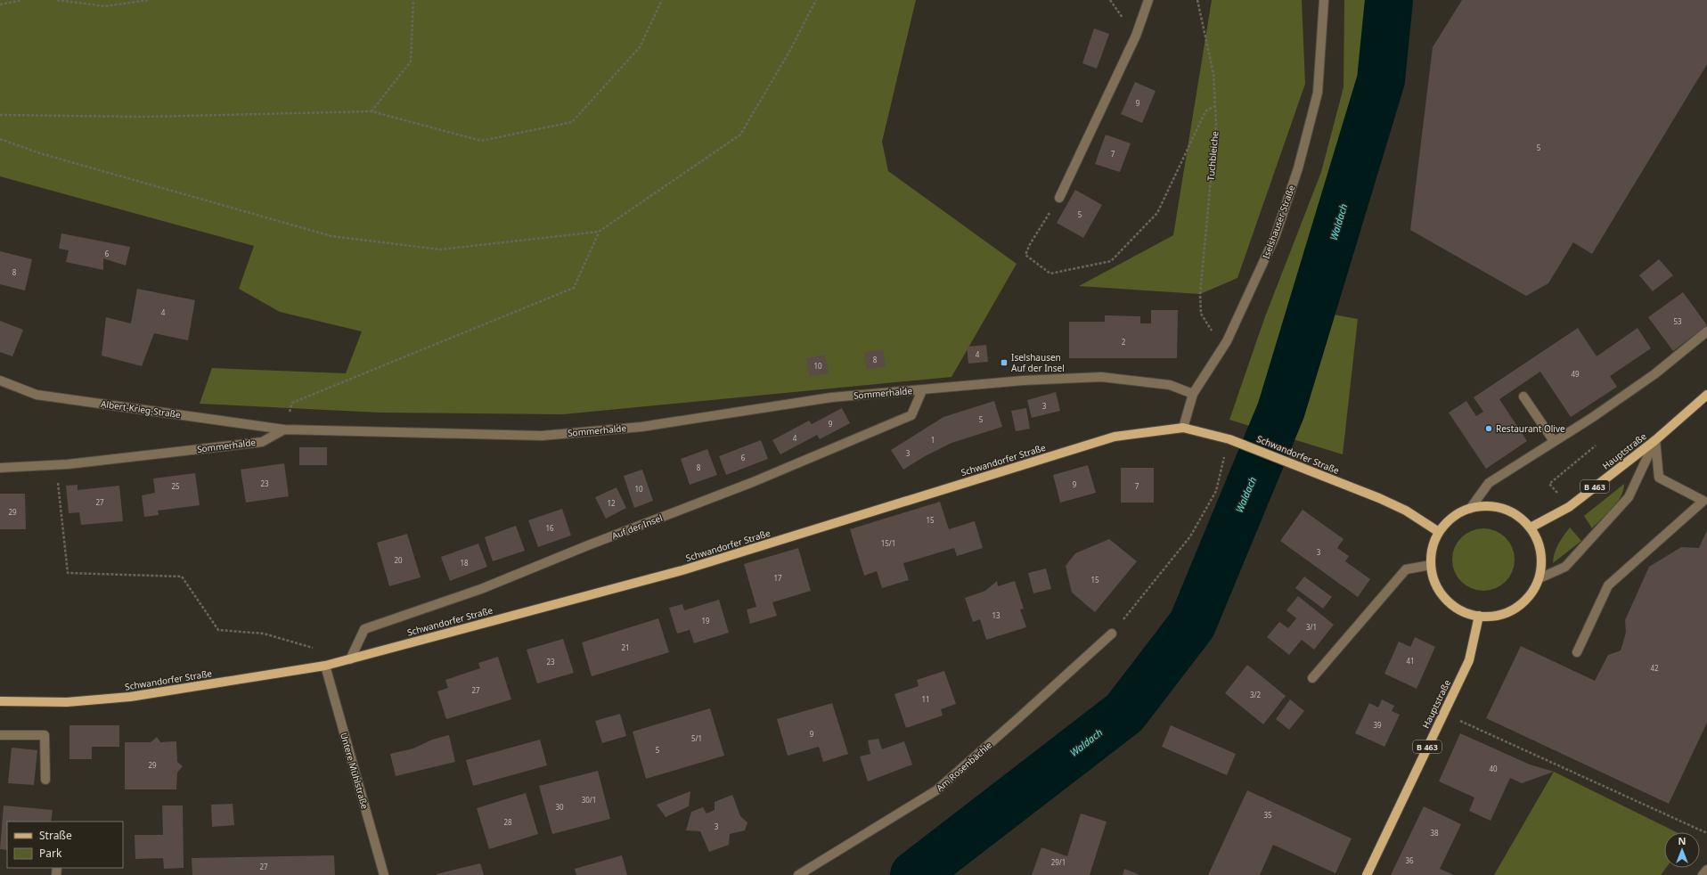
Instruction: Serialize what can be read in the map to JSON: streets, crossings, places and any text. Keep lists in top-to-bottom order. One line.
{"streets":{"main road":["Hauptstraße","Schwandorfer Straße","B 463"],"street":["Iselshauser Straße","Sommerhalde","Albert-Krieg-Straße","Auf der Insel","Am Rosenbächle","Untere Mühlstraße"],"path":["Tuchbleiche"]},"crossings":[["Iselshauser Straße","Sommerhalde"],["Iselshauser Straße","Schwandorfer Straße"],["Sommerhalde","Albert-Krieg-Straße"],["Sommerhalde","Auf der Insel"],["Hauptstraße","Schwandorfer Straße"],["Schwandorfer Straße","Auf der Insel"],["Schwandorfer Straße","Untere Mühlstraße"]],"water":["Waldach"],"places":{"transit":["Iselshausen Auf der Insel"],"other":["Restaurant Olive"]},"house_numbers":["9","5","7","5","6","8","4","53","2","4","8","10","49","3","5","9","4","1","3","6","8","23","9","25","7","10","27","12","29","15","16","15/1","3","20","18","17","15","13","19","3/1","21","41","23","42","27","3/2","11","39","9","5/1","5","29","40","30/1","30","35","28","3","38","36","29/1","27"],"legend":["Straße","Park"],"north":"top"}
